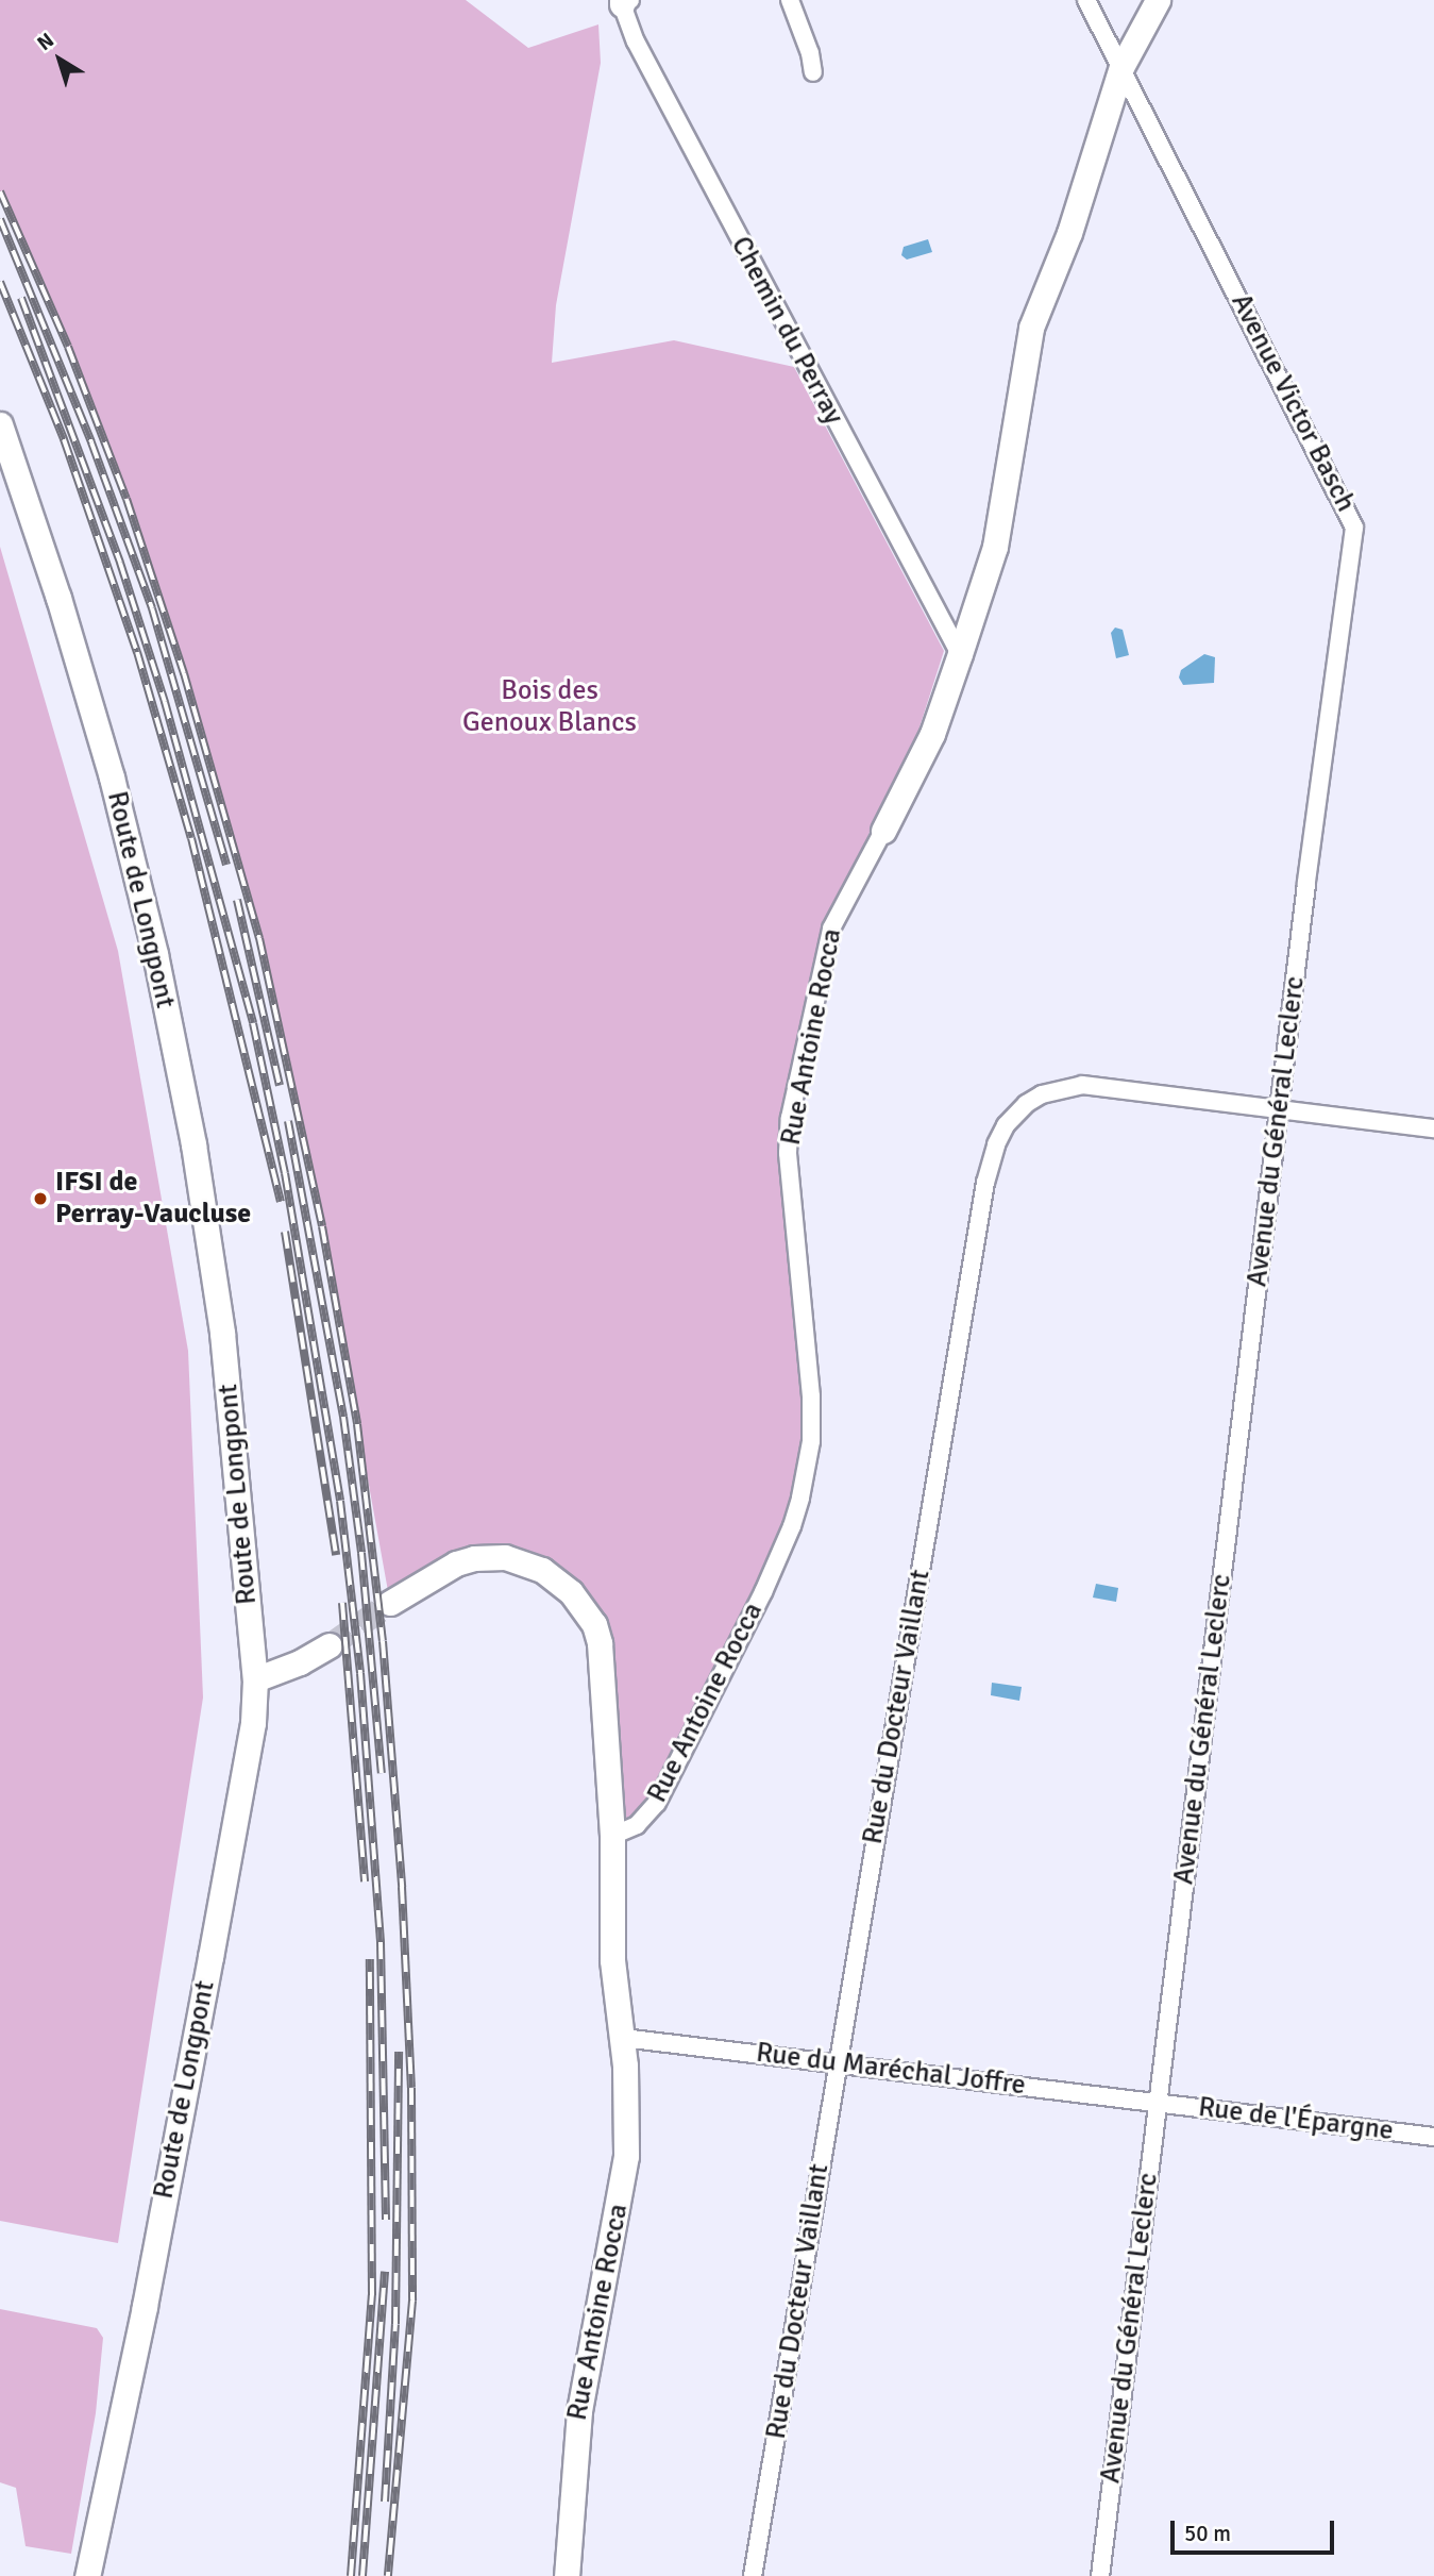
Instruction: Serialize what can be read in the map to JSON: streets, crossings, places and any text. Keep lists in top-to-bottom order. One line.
{"streets":{"main road":["Route de Longpont","Rue Antoine Rocca"],"street":["Chemin du Perray","Avenue Victor Basch","Avenue du Général Leclerc","Rue du Docteur Vaillant","Rue du Maréchal Joffre","Rue de l'Épargne"]},"crossings":[["Avenue Victor Basch","Avenue du Général Leclerc"],["Rue Antoine Rocca","Rue du Maréchal Joffre"],["Avenue du Général Leclerc","Rue du Docteur Vaillant"],["Avenue du Général Leclerc","Rue du Maréchal Joffre"],["Avenue du Général Leclerc","Rue de l'Épargne"],["Rue du Docteur Vaillant","Rue du Maréchal Joffre"],["Rue du Maréchal Joffre","Rue de l'Épargne"]],"parks":["Bois des Genoux Blancs"],"places":["IFSI de Perray-Vaucluse"],"scale_bar":"50 m","north":"top left"}
